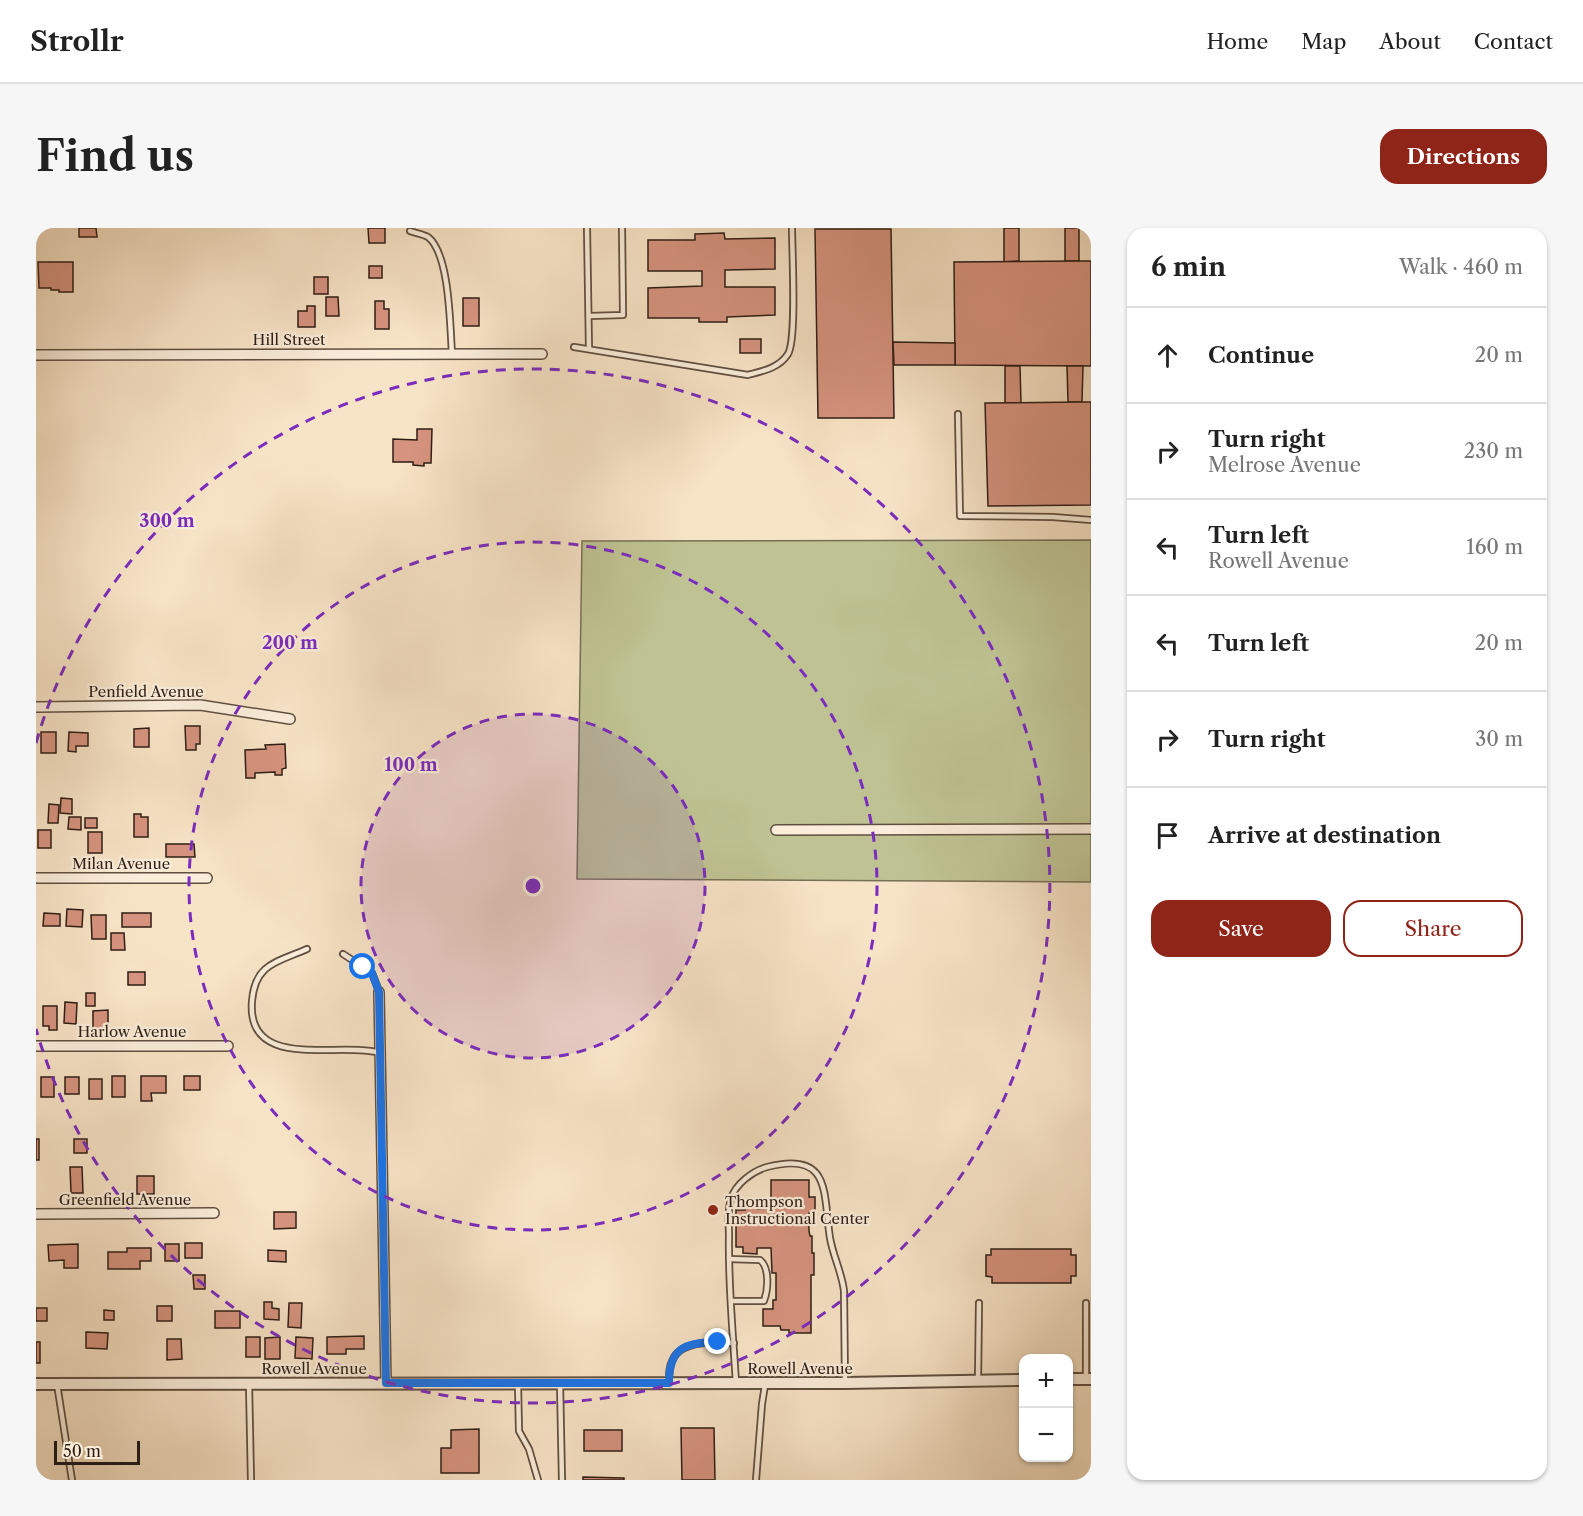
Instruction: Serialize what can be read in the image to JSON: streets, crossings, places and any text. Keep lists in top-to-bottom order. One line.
{"streets":{"street":["Hill Street","Penfield Avenue","Milan Avenue","Harlow Avenue","Greenfield Avenue","Rowell Avenue"]},"places":["Thompson Instructional Center"],"scale_bar":"50 m","page":{"header":"Strollr","nav":["Home","Map","About","Contact"],"buttons":["Directions",["Save","Share"]],"title":"Find us","heading":["6 min","Walk · 460 m"],"list":[["Continue","20 m"],["Turn right","Melrose Avenue","230 m"],["Turn left","Rowell Avenue","160 m"],["Turn left","20 m"],["Turn right","30 m"],"Arrive at destination"],"map_buttons":["+","−"],"scale":"50 m"},"rings":["300 m","200 m","100 m"]}
